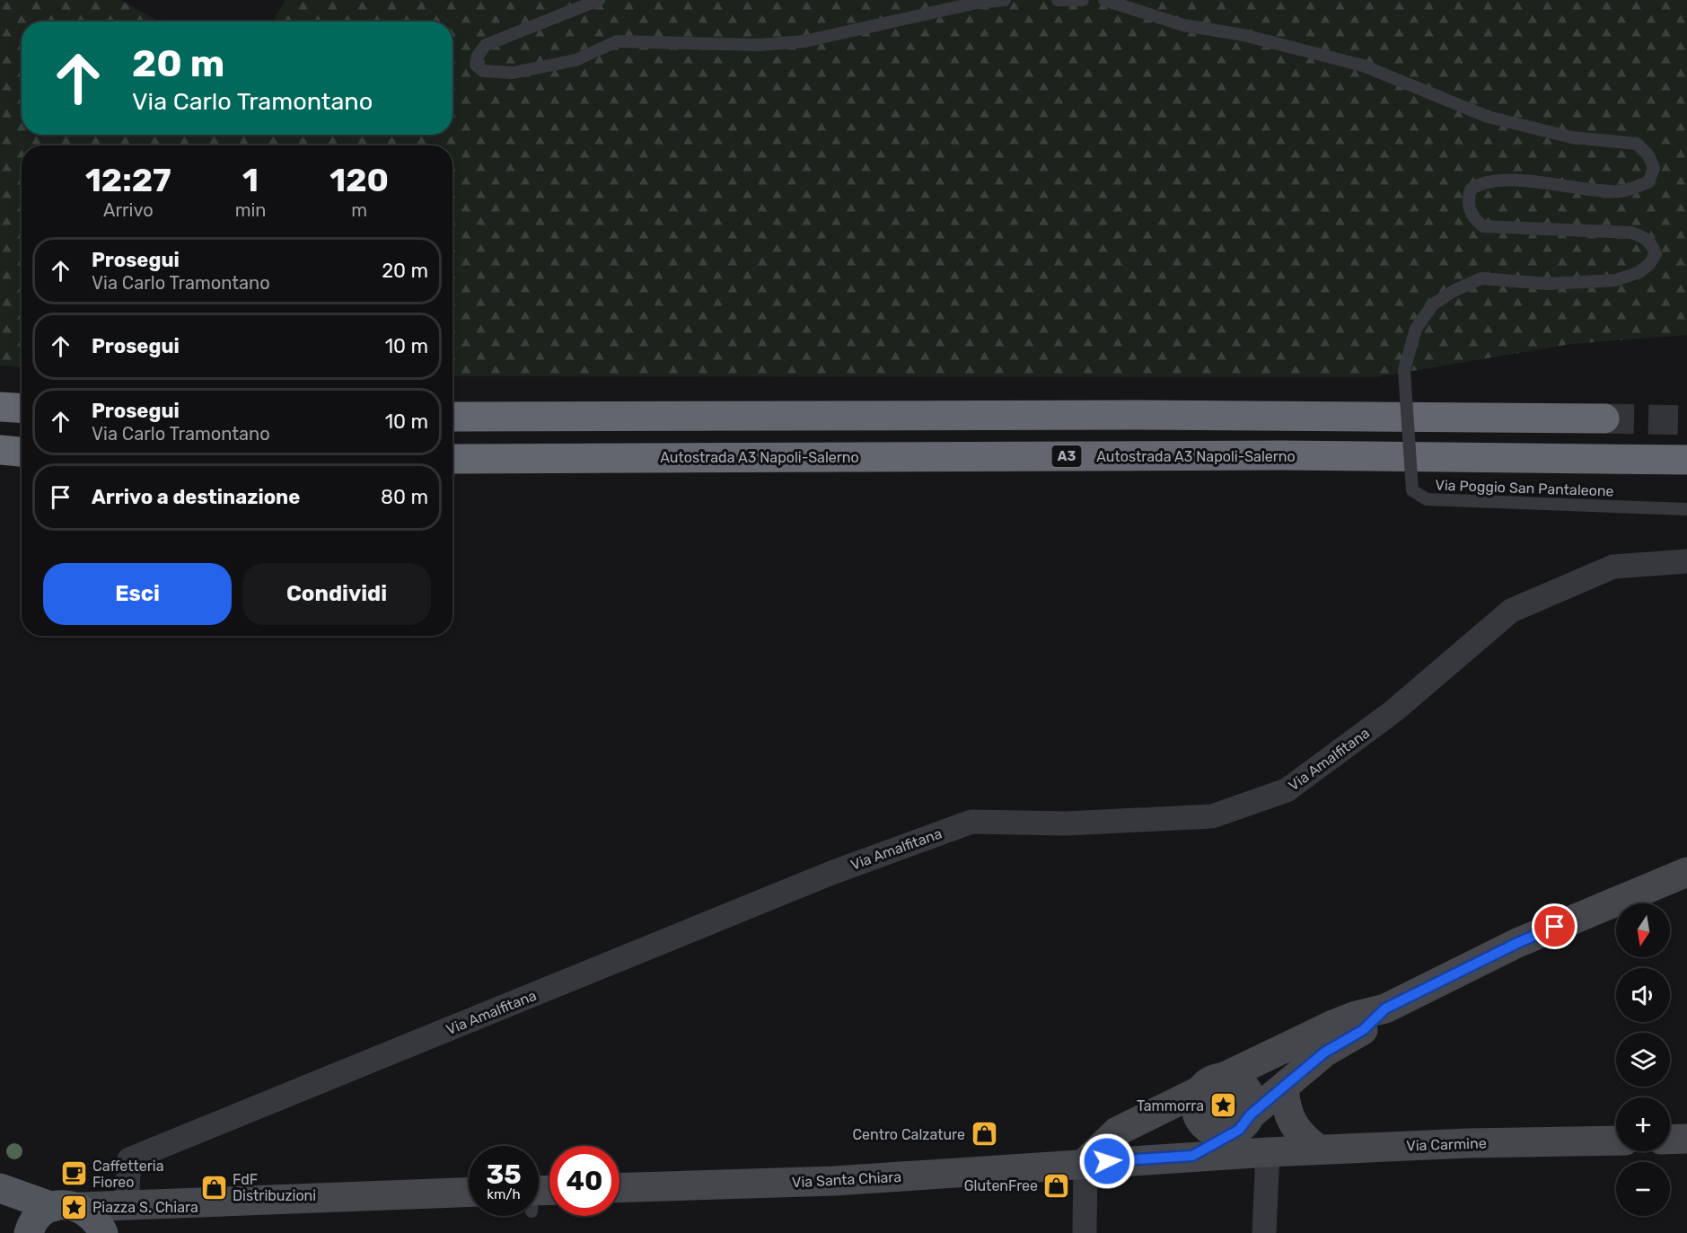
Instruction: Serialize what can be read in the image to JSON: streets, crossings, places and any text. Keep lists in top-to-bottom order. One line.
{"streets":{"highway":["A3","Autostrada A3 Napoli-Salerno"],"street":["Via Amalfitana","Via Carmine","Via Santa Chiara"],"lane":["Via Poggio San Pantaleone"]},"crossings":[["Via Carmine","Via Santa Chiara"]],"places":{"place":["Tammorra","Piazza S. Chiara"],"shop":["Centro Calzature","GlutenFree","FdF Distribuzioni"],"cafe":["Caffetteria Fioreo"]},"north":"bottom","page":{"turn":["20 m","Via Carlo Tramontano"],"eta":["12:27","Arrivo","1","min","120","m"],"list":[{"name":"Prosegui","note":"Via Carlo Tramontano","value":"20 m"},{"name":"Prosegui","value":"10 m"},{"name":"Prosegui","note":"Via Carlo Tramontano","value":"10 m"},{"name":"Arrivo a destinazione","value":"80 m"}],"buttons":["Esci","Condividi"],"map_buttons":["+","−"],"speed":"35 km/h","limit":"40"}}
